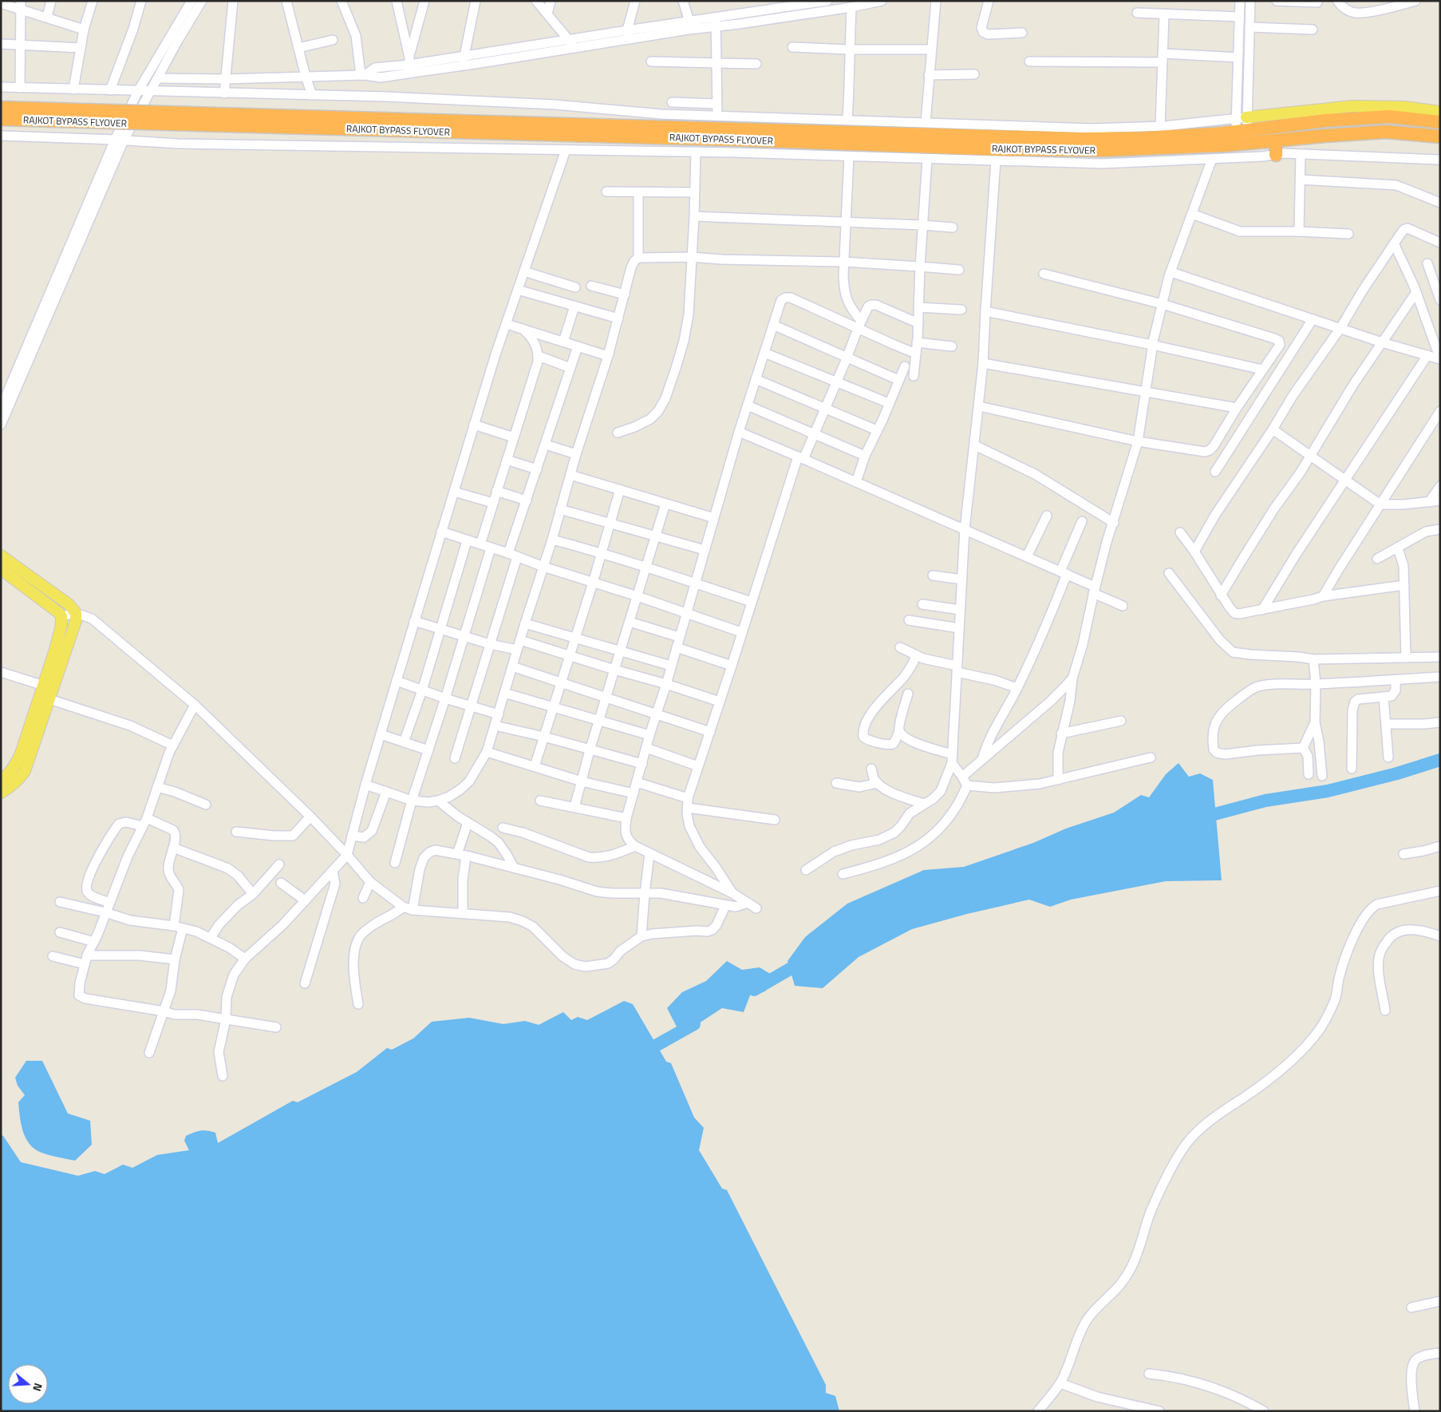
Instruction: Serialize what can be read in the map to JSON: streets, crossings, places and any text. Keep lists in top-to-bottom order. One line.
{"streets":{"highway":["RAJKOT BYPASS FLYOVER"]},"north":"right"}
